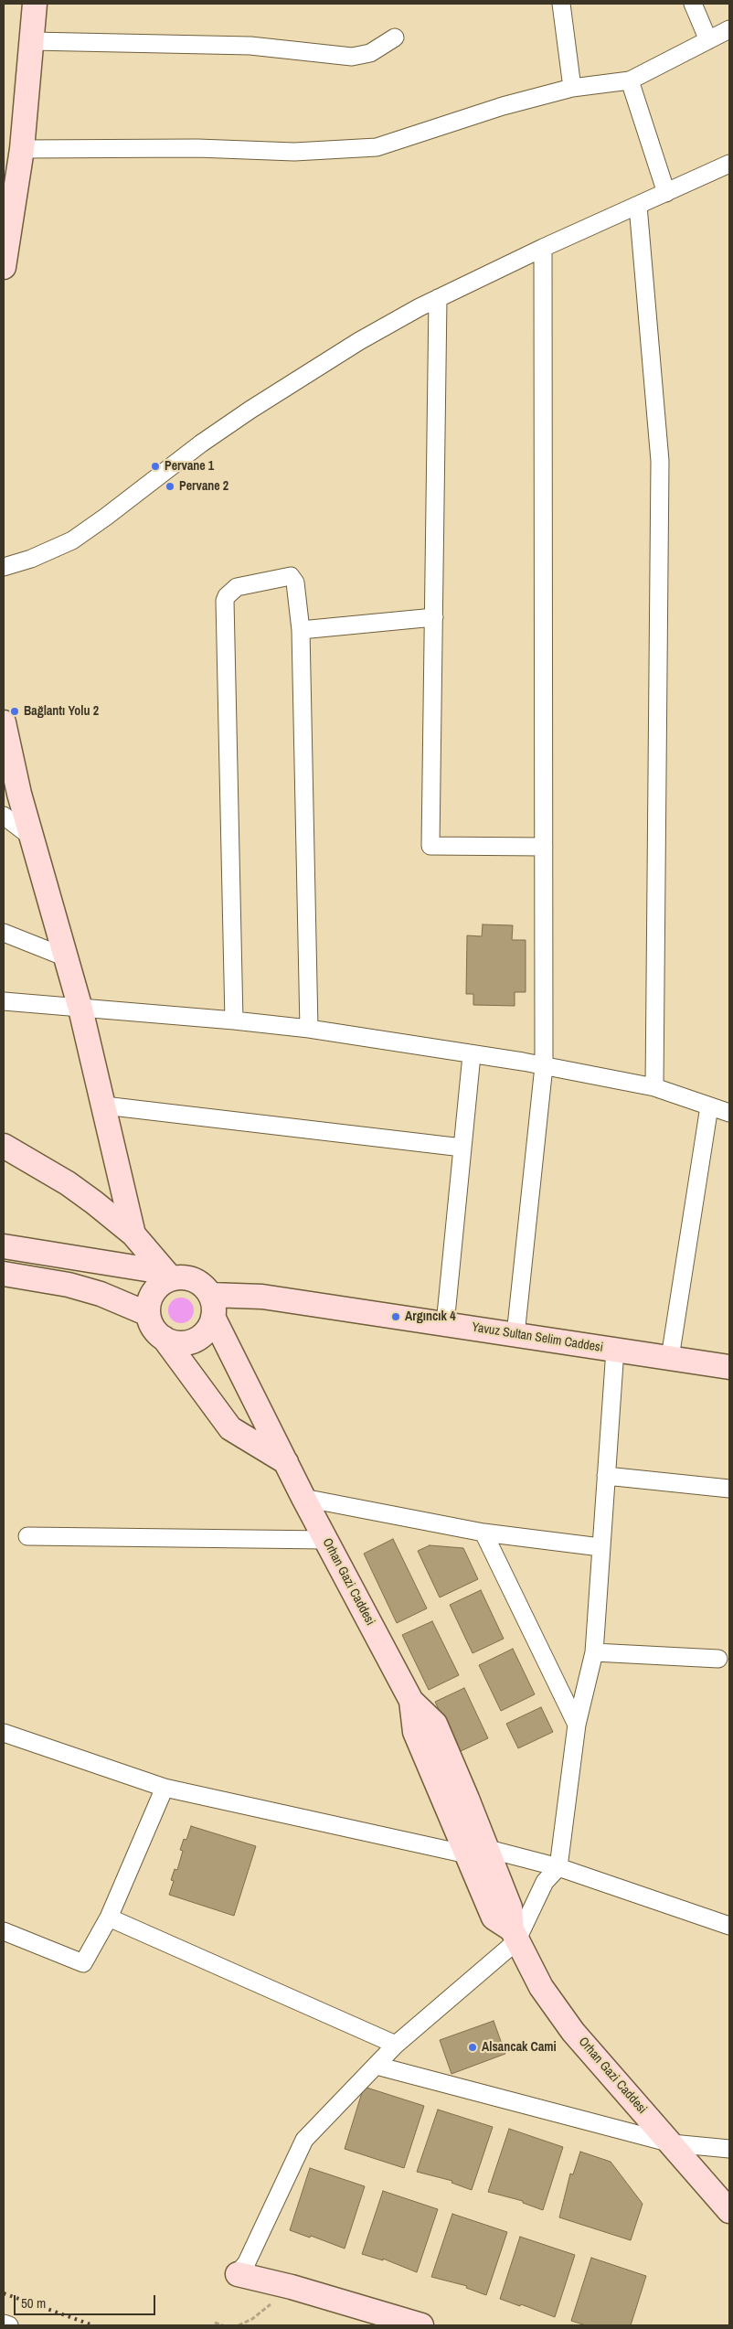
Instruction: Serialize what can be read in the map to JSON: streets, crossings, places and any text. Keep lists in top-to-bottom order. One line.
{"streets":{"street":["Yavuz Sultan Selim Caddesi","Orhan Gazi Caddesi"]},"crossings":[["Yavuz Sultan Selim Caddesi","Orhan Gazi Caddesi"]],"places":["Pervane 1","Pervane 2","Bağlantı Yolu 2","Argıncık 4","Alsancak Cami"],"scale_bar":"50 m"}
